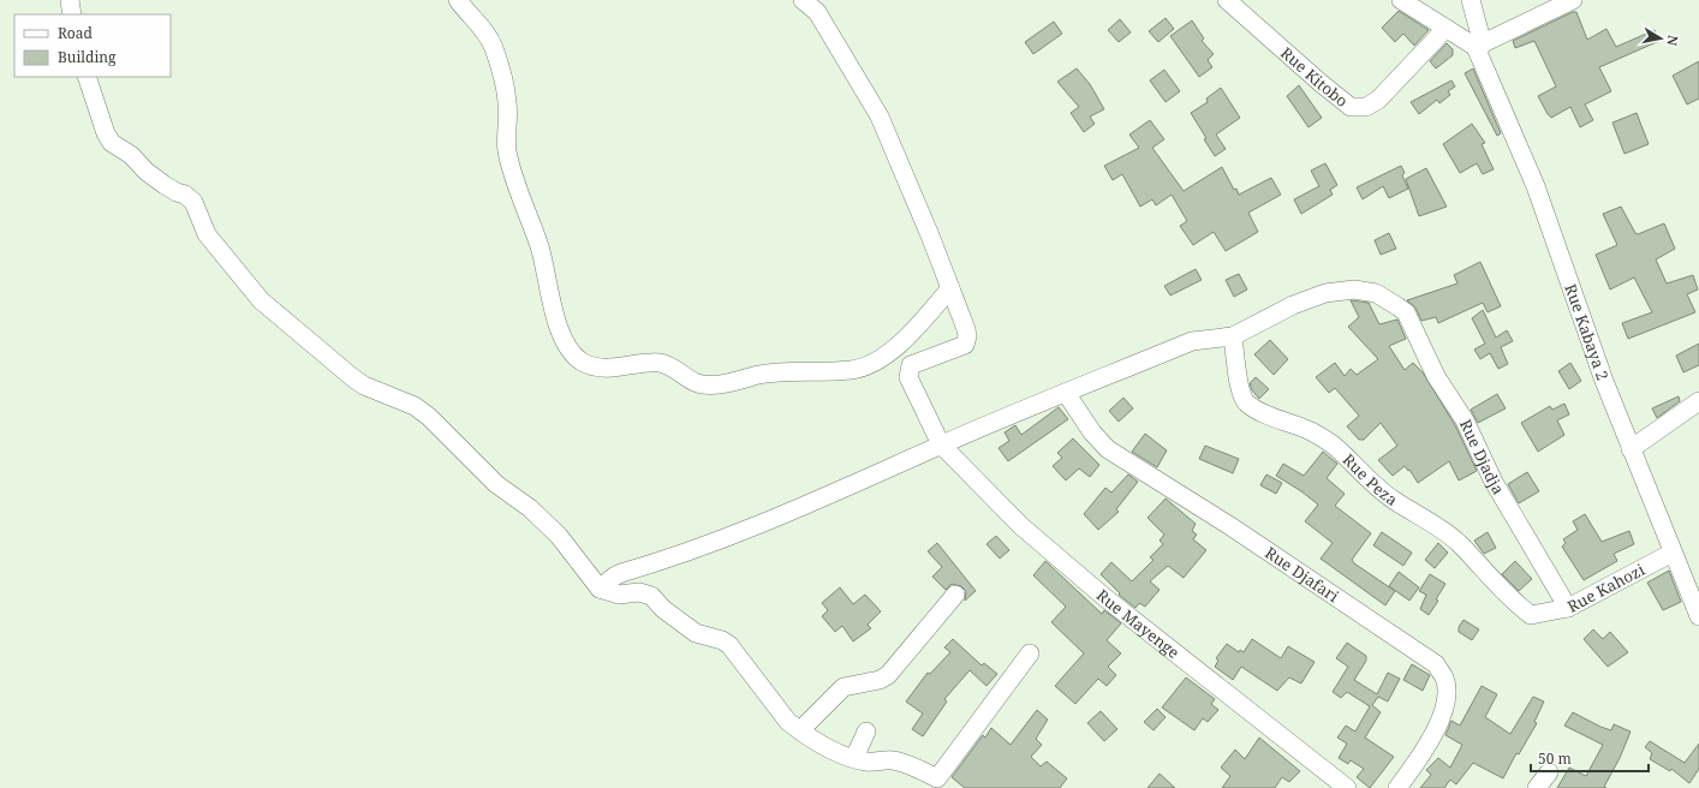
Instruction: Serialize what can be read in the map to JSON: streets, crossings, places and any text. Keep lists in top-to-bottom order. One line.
{"streets":{"street":["Rue Kitobo","Rue Kabaya 2","Rue Djadja","Rue Peza","Rue Djafari","Rue Kahozi","Rue Mayenge"]},"crossings":[["Rue Kabaya 2","Rue Kahozi"],["Rue Djadja","Rue Peza"],["Rue Djadja","Rue Kahozi"],["Rue Peza","Rue Kahozi"]],"legend":["Road","Building"],"scale_bar":"50 m","north":"right"}
